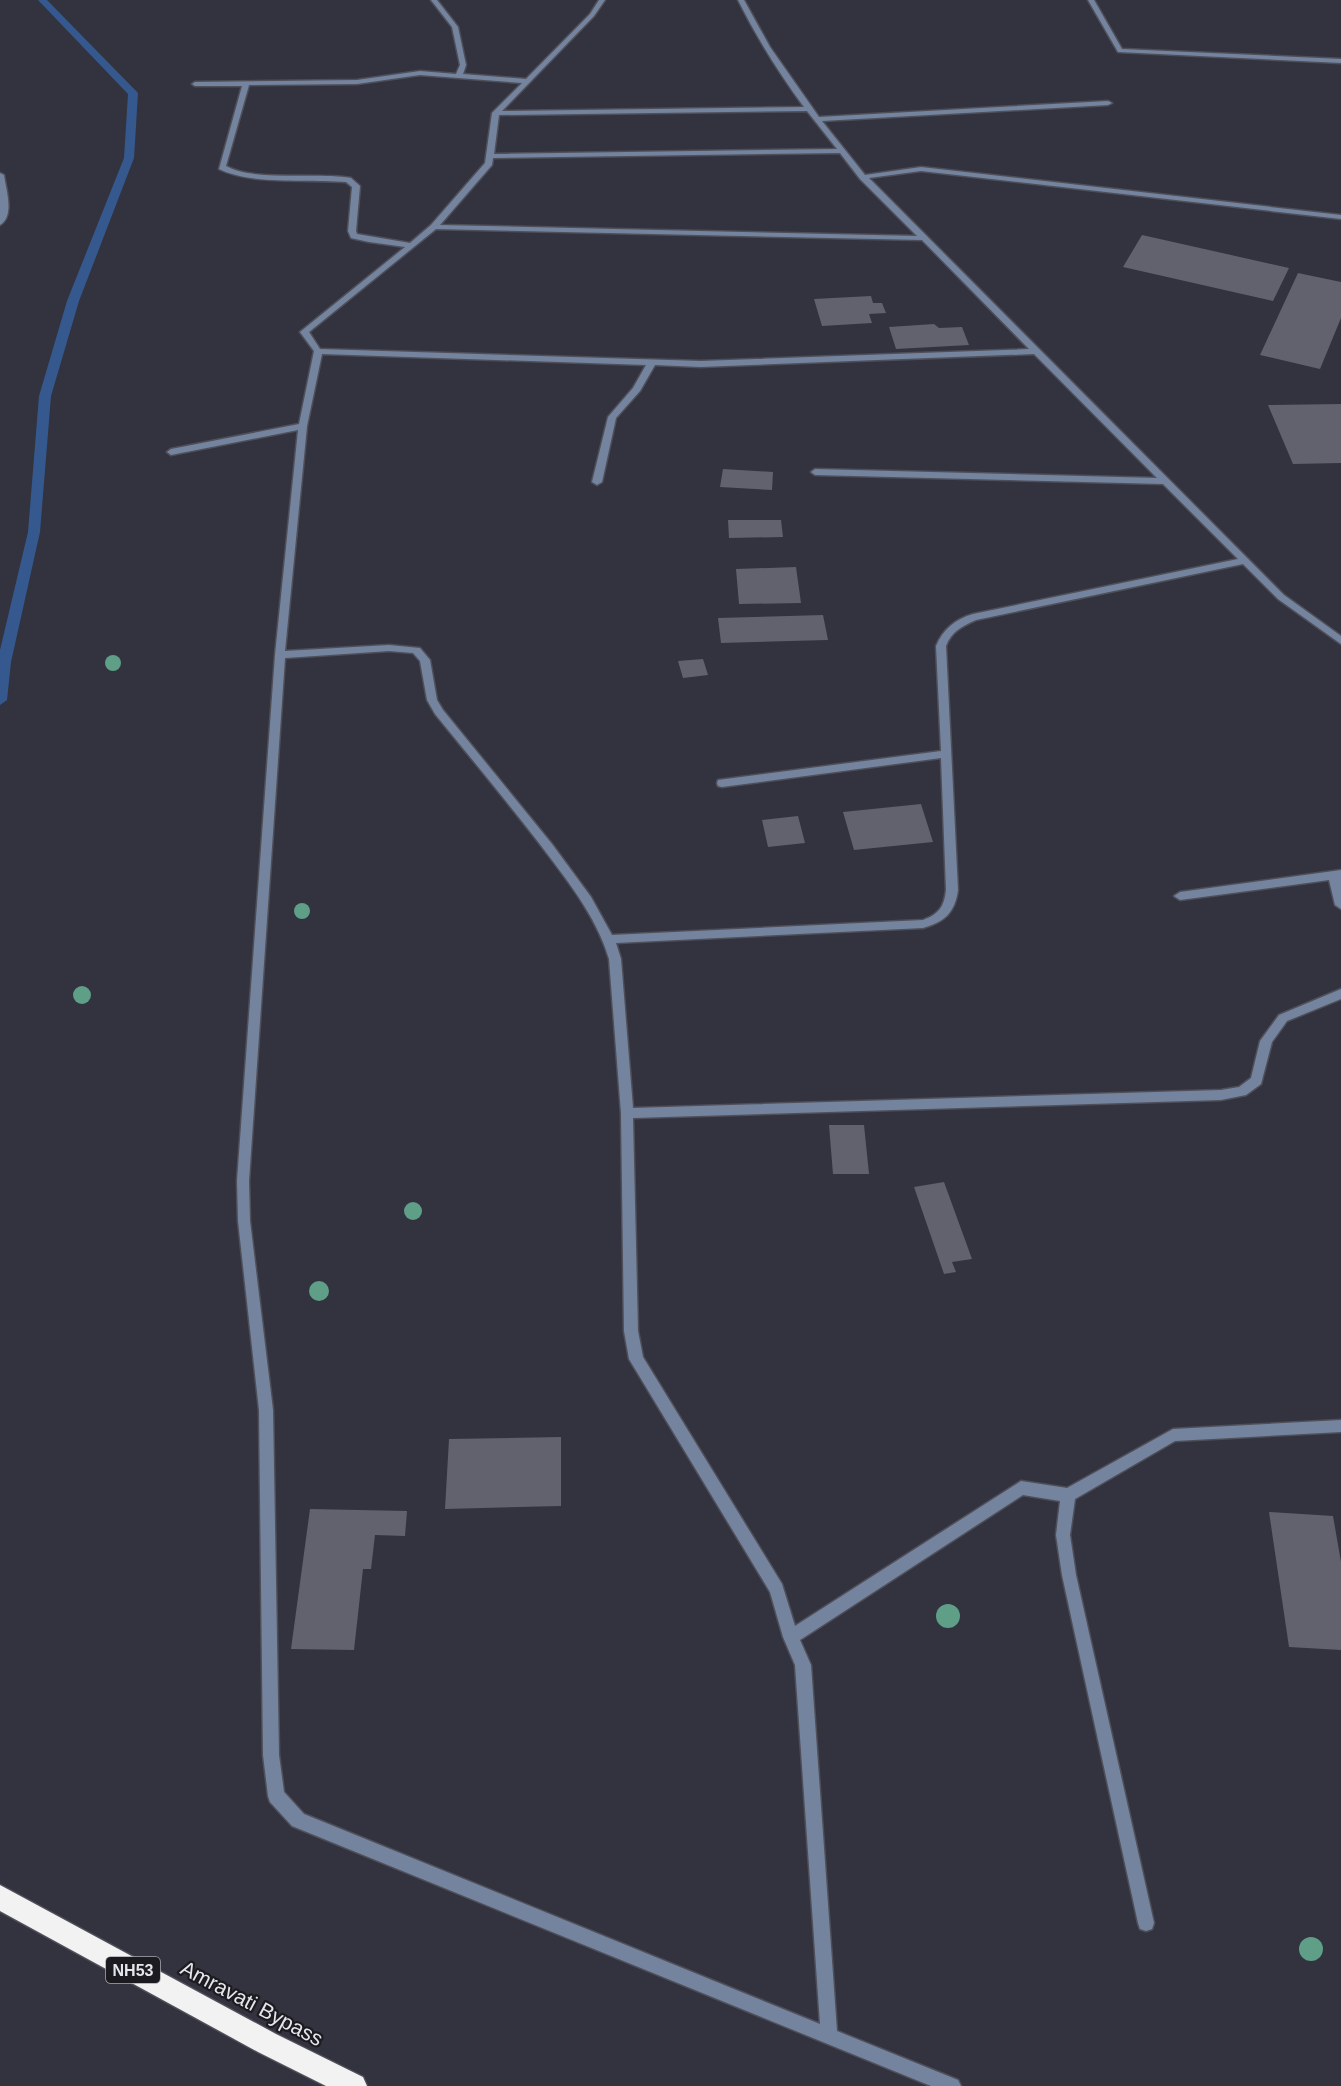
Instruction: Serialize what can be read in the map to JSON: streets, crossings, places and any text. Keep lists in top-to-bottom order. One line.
{"streets":{"highway":["NH53","Amravati Bypass"]}}
